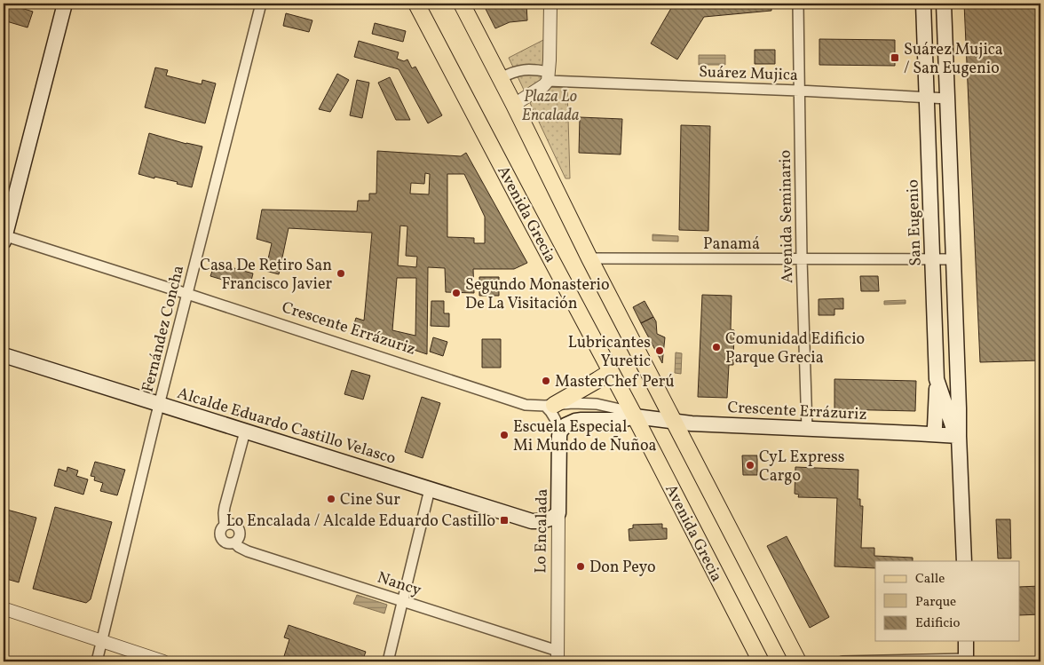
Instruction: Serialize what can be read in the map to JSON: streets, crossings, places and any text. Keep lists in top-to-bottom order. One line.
{"streets":{"main road":["Avenida Grecia","San Eugenio","Crescente Errázuriz","Alcalde Eduardo Castillo Velasco","Lo Encalada"],"street":["Suárez Mujica","Avenida Seminario","Panamá","Fernández Concha","Nancy"]},"crossings":[["Suárez Mujica","Avenida Seminario"],["Suárez Mujica","San Eugenio"],["Avenida Grecia","Panamá"],["Avenida Grecia","Crescente Errázuriz"],["Avenida Seminario","Panamá"],["Avenida Seminario","Crescente Errázuriz"],["San Eugenio","Panamá"],["San Eugenio","Crescente Errázuriz"],["Crescente Errázuriz","Fernández Concha"],["Crescente Errázuriz","Lo Encalada"],["Fernández Concha","Alcalde Eduardo Castillo Velasco"],["Alcalde Eduardo Castillo Velasco","Lo Encalada"],["Lo Encalada","Nancy"]],"parks":["Plaza Lo Encalada"],"places":{"transit":["Suárez Mujica / San Eugenio","Lo Encalada / Alcalde Eduardo Castillo"],"other":["Casa De Retiro San Francisco Javier","Segundo Monasterio De La Visitación","Comunidad Edificio Parque Grecia","Lubricantes Yuretic","MasterChef Perú","Escuela Especial Mi Mundo de Ñuñoa","CyL Express Cargo","Cine Sur","Don Peyo"]},"legend":["Calle","Parque","Edificio"]}
